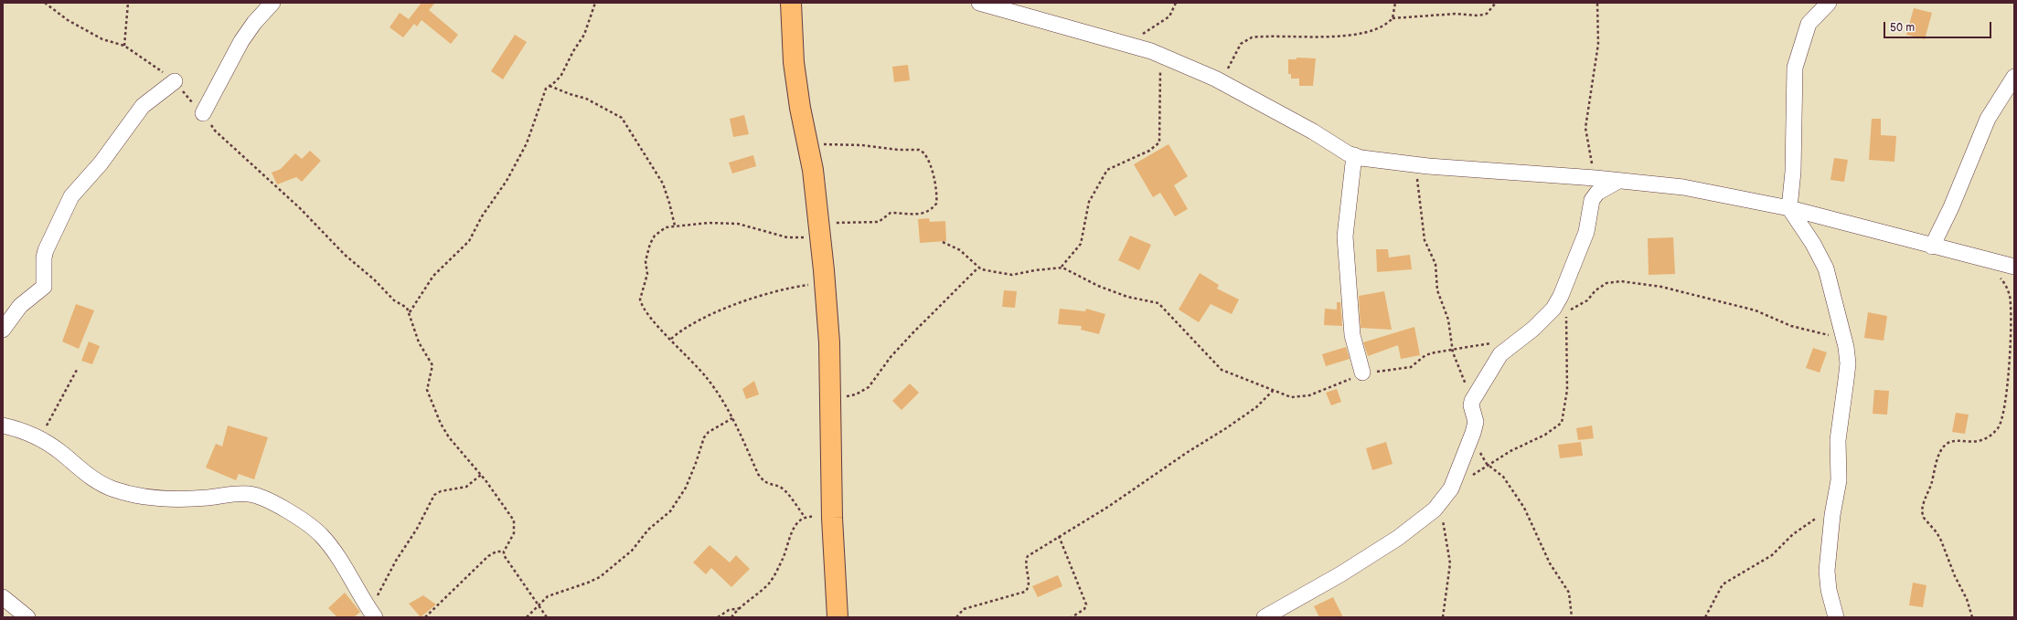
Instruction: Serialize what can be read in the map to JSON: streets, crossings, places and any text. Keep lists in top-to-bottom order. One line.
{"scale_bar":"50 m"}
